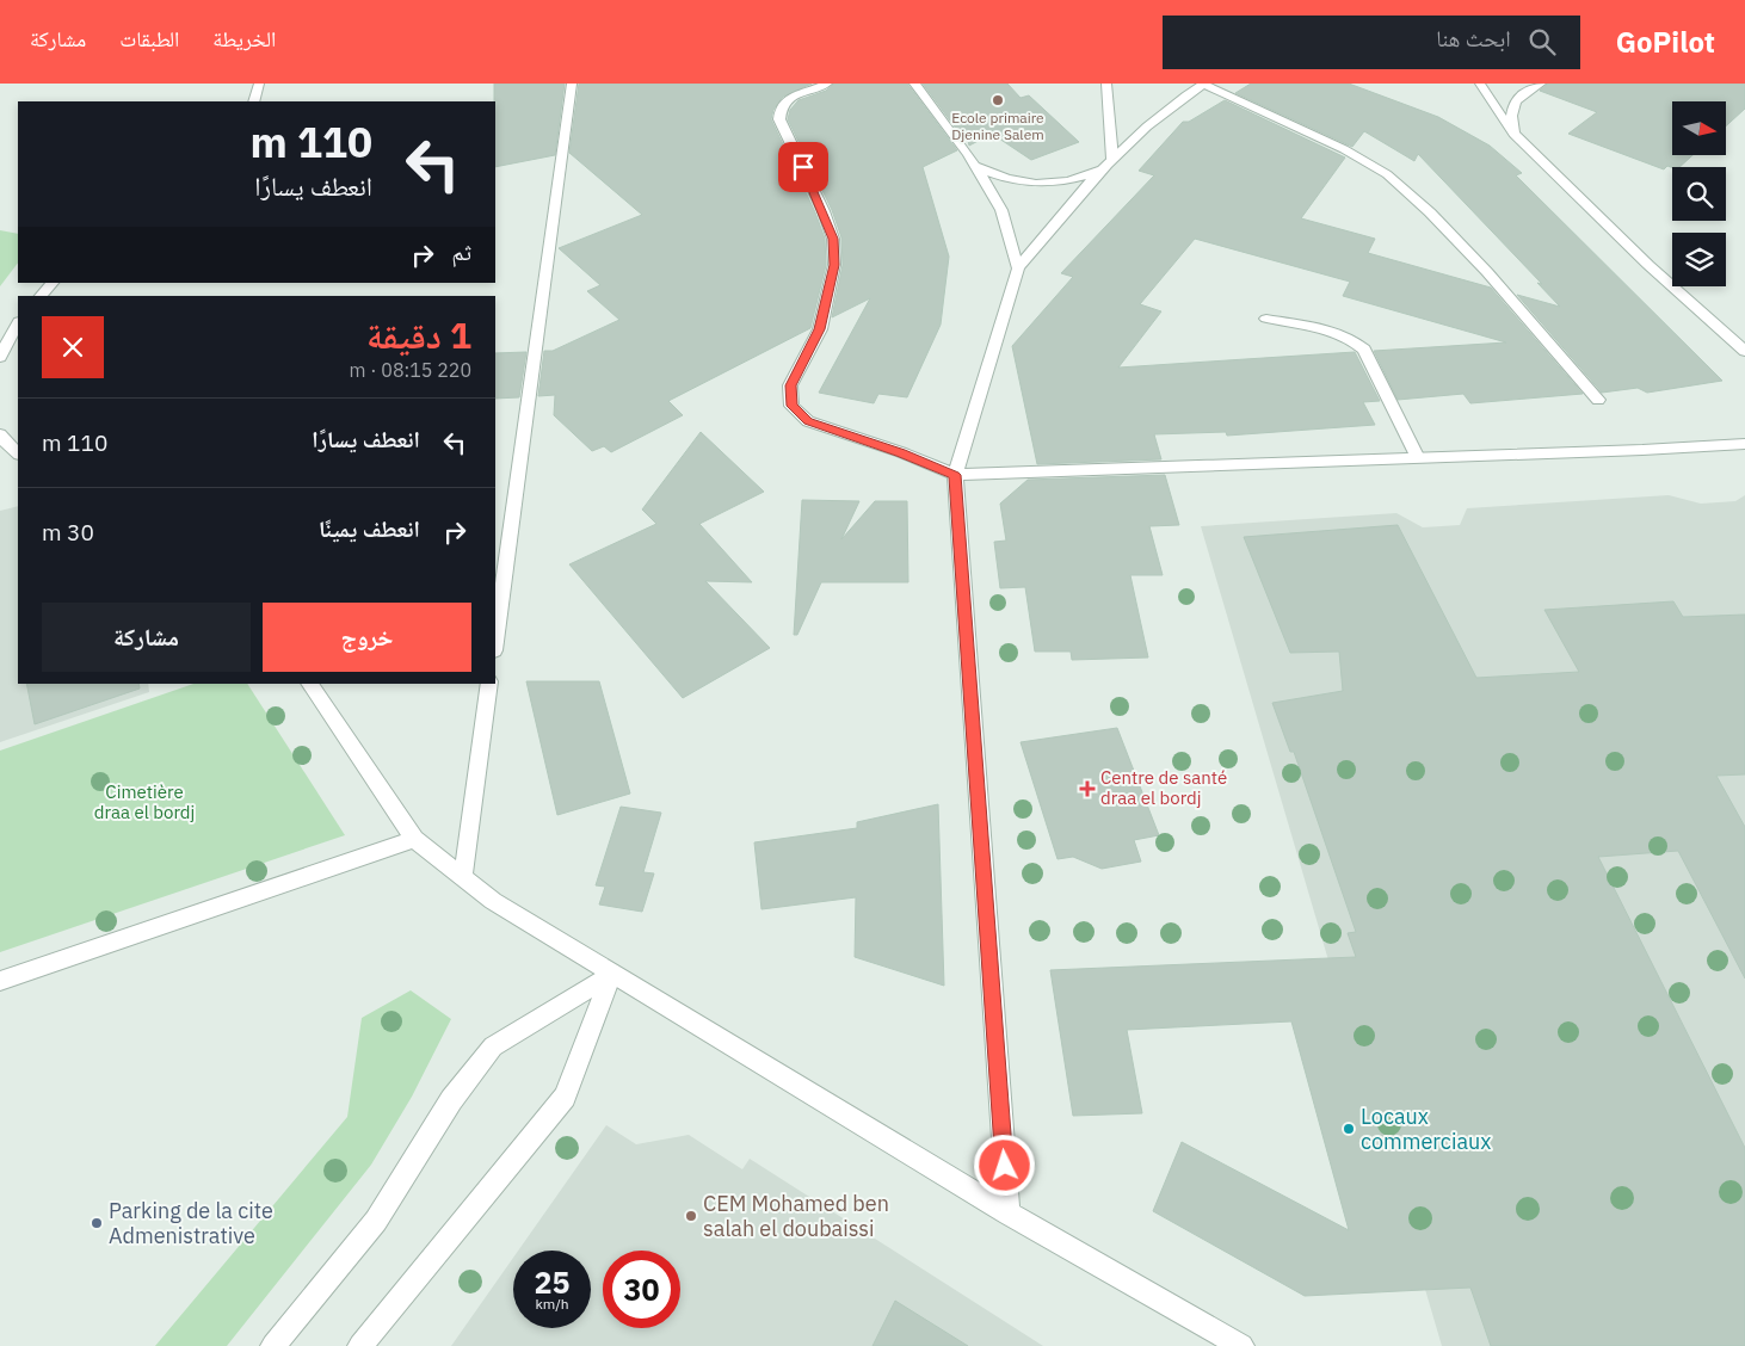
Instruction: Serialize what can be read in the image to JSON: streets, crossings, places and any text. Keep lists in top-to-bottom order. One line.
{"parks":["Cimetière draa el bordj"],"places":{"other":["Ecole primaire Djenine Salem","Locaux commerciaux","CEM Mohamed ben salah el doubaissi","Parking de la cite Admenistrative"],"health":["Centre de santé draa el bordj"]},"north":"right","page":{"header":"GoPilot","search":"ابحث هنا","nav":["الخريطة","الطبقات","مشاركة"],"turn":["110 m","انعطف يسارًا"],"then":"ثم","heading":["1 دقيقة","220 m · 08:15"],"list":[{"name":"انعطف يسارًا","value":"110 m"},{"name":"انعطف يمينًا","value":"30 m"}],"buttons":["خروج","مشاركة"],"speed":"25 km/h","limit":"30"}}
